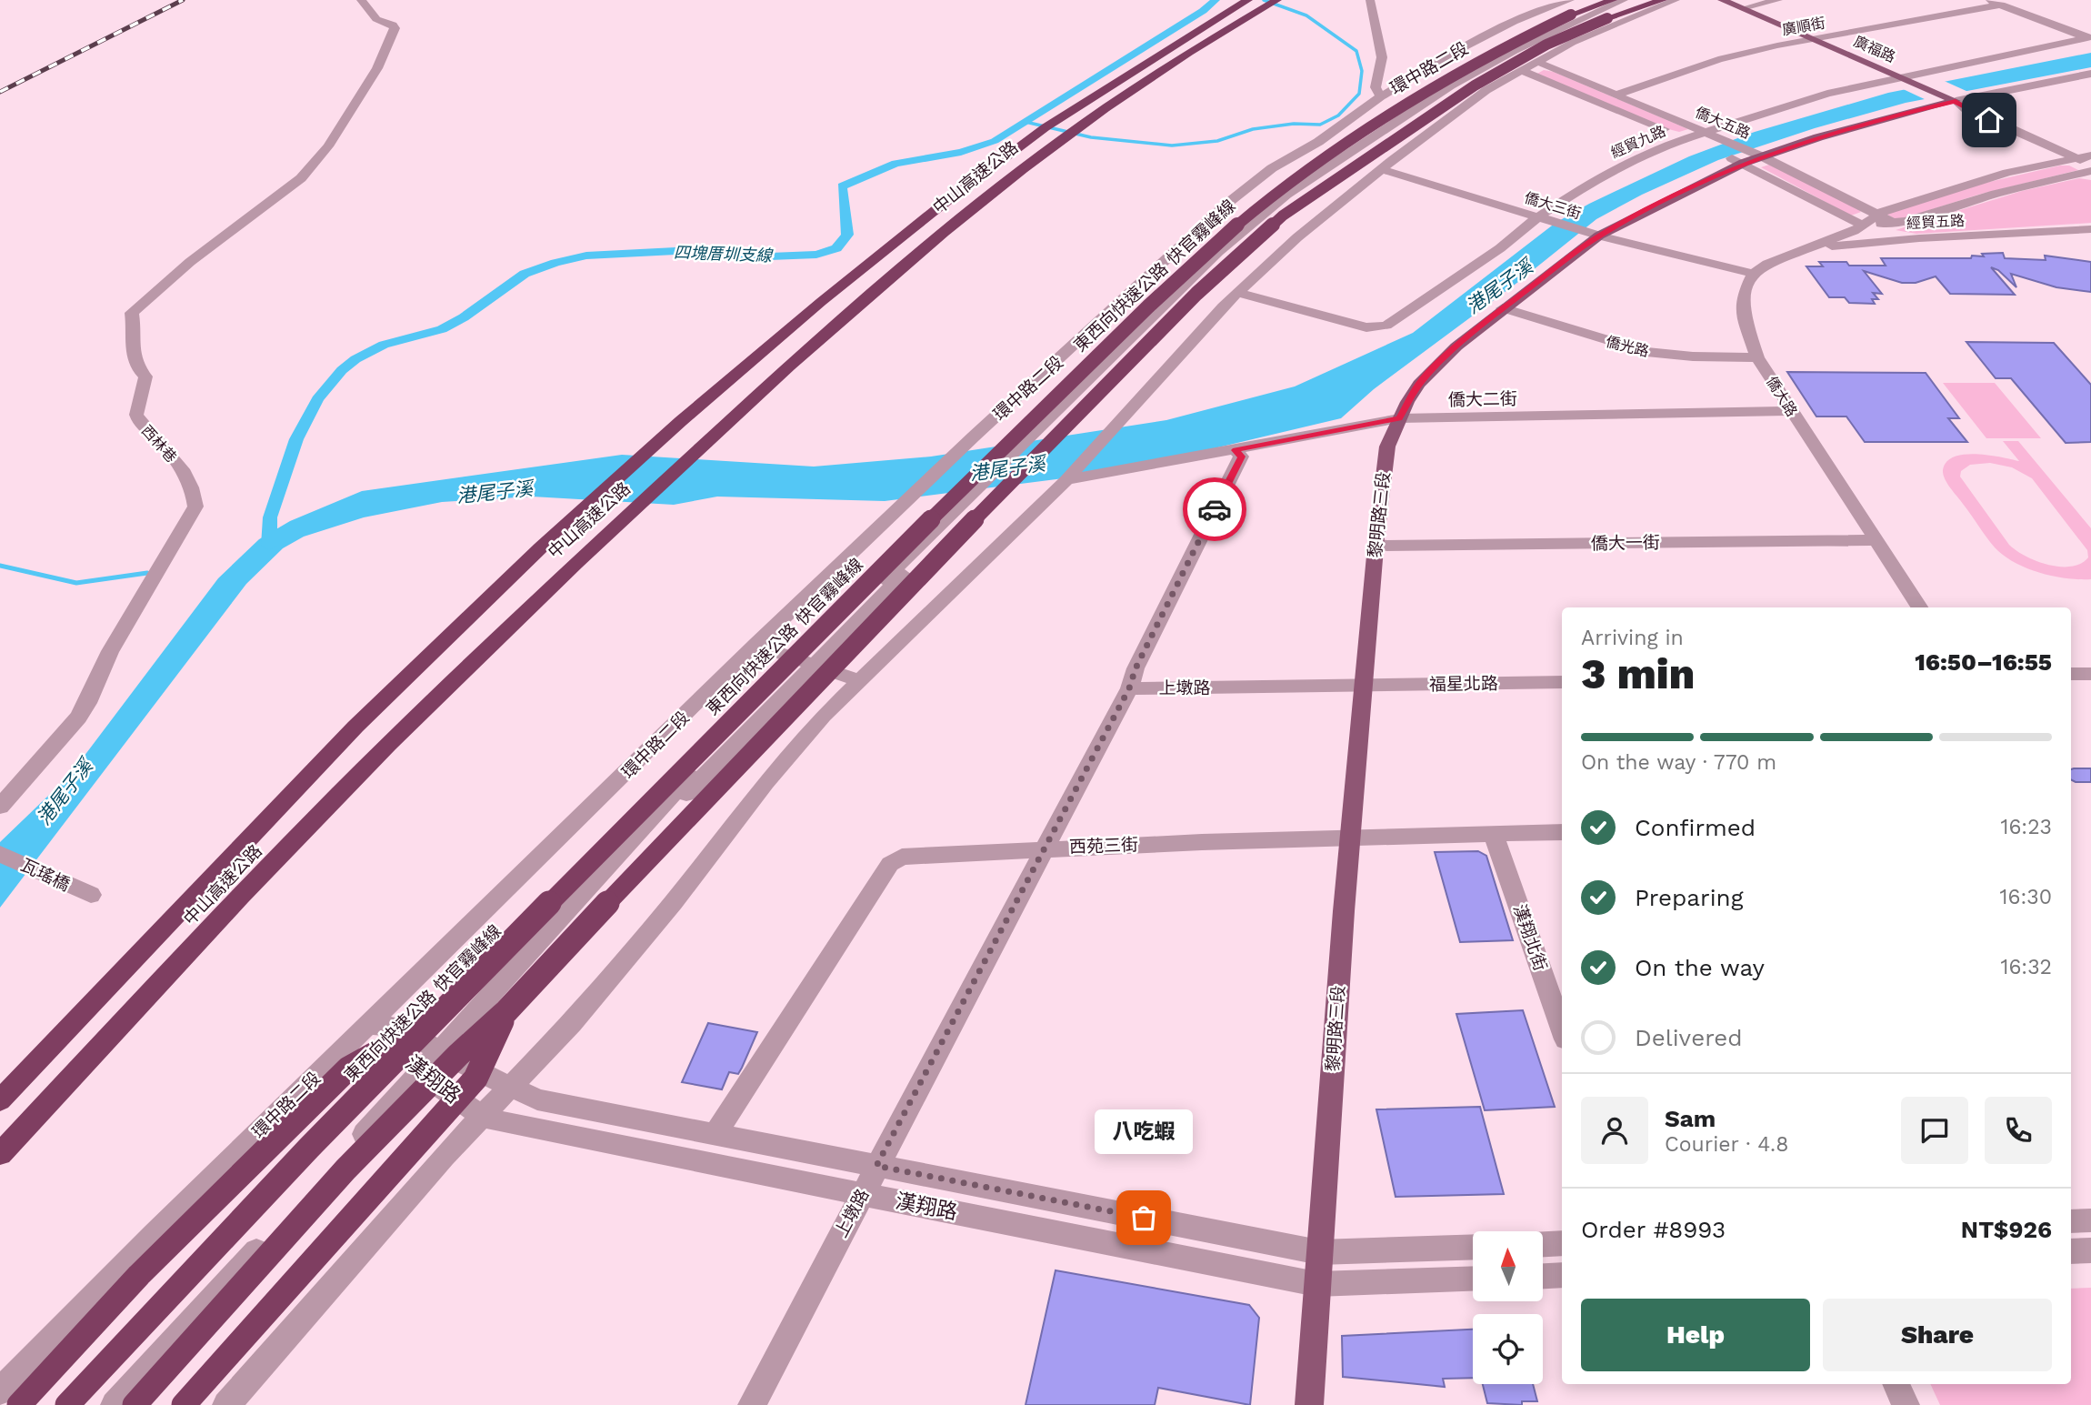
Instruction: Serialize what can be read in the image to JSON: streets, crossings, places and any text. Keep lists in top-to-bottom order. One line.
{"streets":{"highway":["中山高速公路","東西向快速公路 快官霧峰線"],"main road":["廣福路","黎明路三段"],"street":["廣順街","環中路二段","僑大五路","經貿九路","僑大三街","經貿五路","僑光路","僑大路","僑大二街","西林巷","僑大一街","福星北路","上墩路","西苑三街","瓦瑤橋","漢翔北街","漢翔路"]},"crossings":[["廣順街","廣福路"],["廣順街","僑大五路"],["廣福路","經貿九路"],["廣福路","黎明路三段"],["環中路二段","東西向快速公路 快官霧峰線"],["環中路二段","漢翔路"],["僑大五路","經貿九路"],["僑大五路","黎明路三段"],["經貿九路","僑大三街"],["僑大三街","僑大路"],["僑大三街","黎明路三段"],["僑光路","僑大路"],["僑光路","黎明路三段"],["僑大路","僑大二街"],["僑大路","僑大一街"],["僑大二街","黎明路三段"],["黎明路三段","僑大一街"],["黎明路三段","福星北路"],["黎明路三段","上墩路"],["黎明路三段","西苑三街"],["黎明路三段","漢翔路"],["福星北路","上墩路"],["上墩路","西苑三街"],["上墩路","漢翔路"],["西苑三街","漢翔北街"],["西苑三街","漢翔路"]],"water":["四塊厝圳支線","港尾子溪"],"places":["八吃蝦"],"north":"top","page":{"heading":["3 min","Arriving in","16:50–16:55"],"panel":["Sam","Courier · 4.8","Order #8993","NT$926"],"bar":"On the way · 770 m","list":[["Confirmed","16:23"],["Preparing","16:30"],["On the way","16:32"],"Delivered"],"bubble":"八吃蝦","buttons":["Help","Share"]}}
